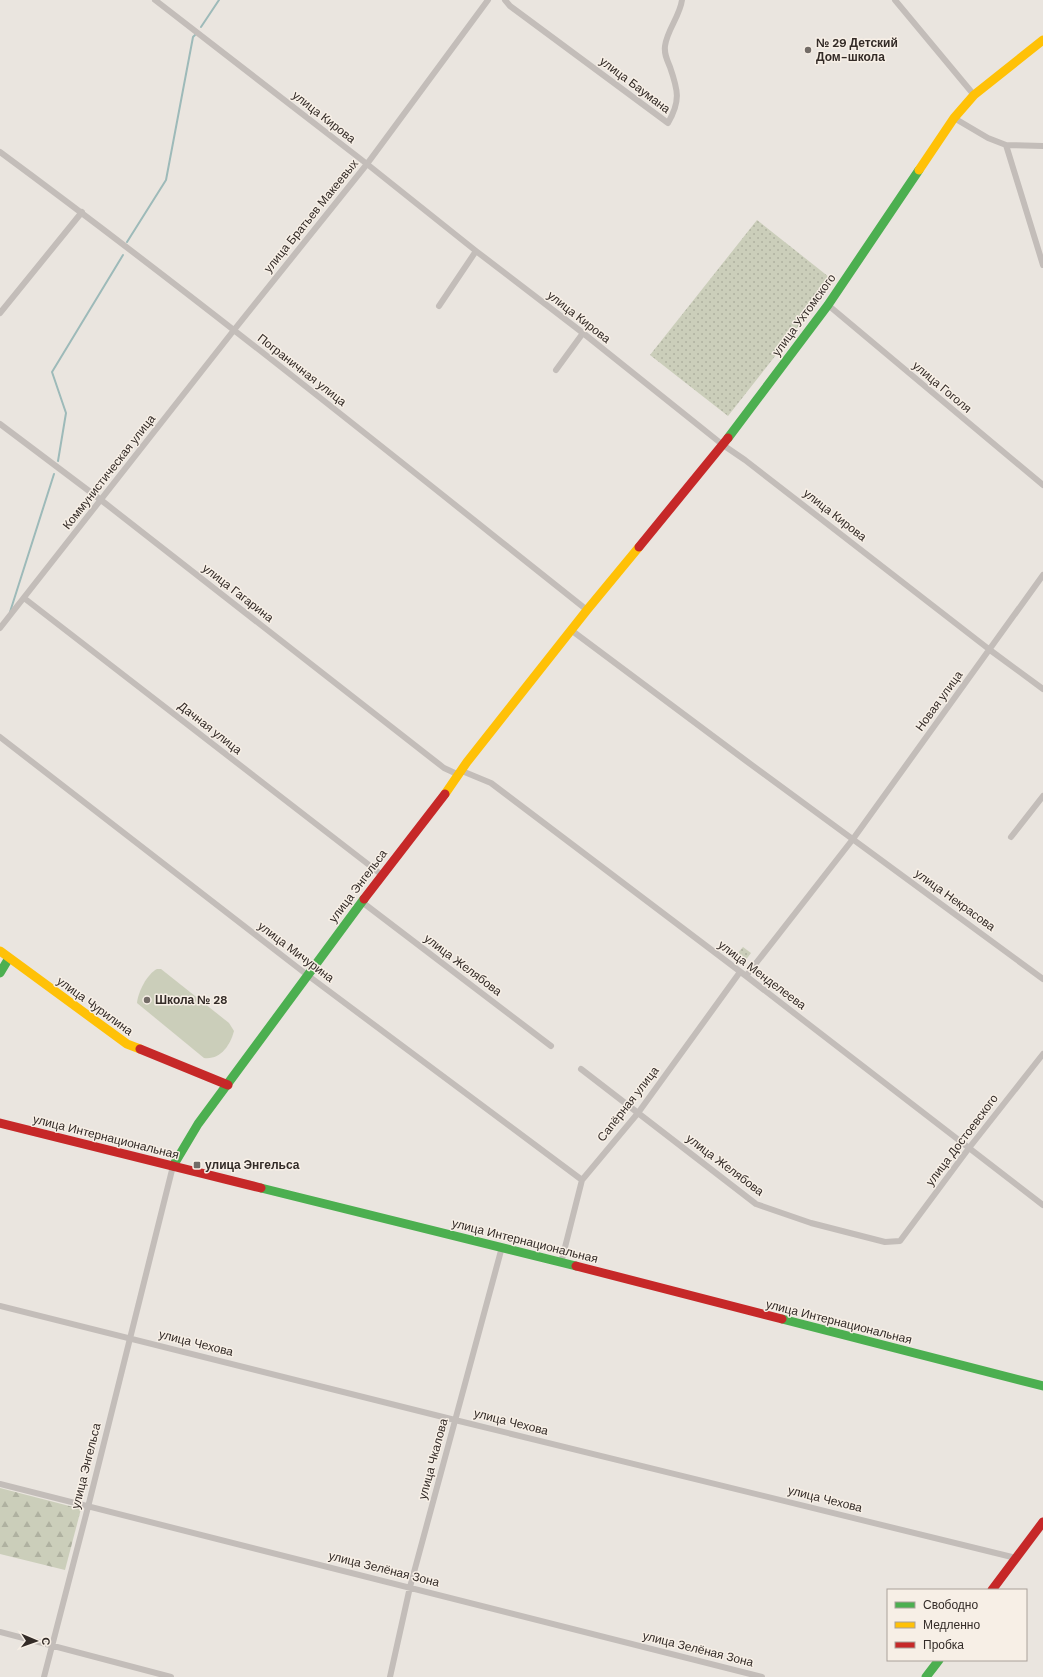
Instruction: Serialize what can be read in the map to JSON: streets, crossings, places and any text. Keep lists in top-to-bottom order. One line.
{"streets":{"main road":["улица Ухтомского","улица Энгельса","улица Чурилина","улица Интернациональная"],"street":["улица Баумана","улица Кирова","улица Братьев Макеевых","Пограничная улица","улица Гоголя","Коммунистическая улица","улица Гагарина","Новая улица","Дачная улица","улица Некрасова","улица Мичурина","улица Желябова","улица Менделеева","Сапёрная улица","улица Достоевского","улица Чехова","улица Чкалова","улица Зелёная Зона"]},"crossings":[["улица Кирова","улица Братьев Макеевых"],["улица Кирова","улица Ухтомского"],["улица Кирова","Новая улица"],["улица Братьев Макеевых","Пограничная улица"],["улица Братьев Макеевых","Коммунистическая улица"],["улица Ухтомского","Пограничная улица"],["улица Ухтомского","улица Гоголя"],["улица Ухтомского","улица Энгельса"],["Пограничная улица","Коммунистическая улица"],["Пограничная улица","улица Энгельса"],["Коммунистическая улица","улица Гагарина"],["Коммунистическая улица","Дачная улица"],["улица Гагарина","улица Энгельса"],["улица Гагарина","улица Менделеева"],["Новая улица","улица Некрасова"],["Дачная улица","улица Энгельса"],["улица Энгельса","улица Некрасова"],["улица Энгельса","улица Мичурина"],["улица Энгельса","улица Желябова"],["улица Энгельса","улица Менделеева"],["улица Энгельса","улица Чурилина"],["улица Энгельса","улица Интернациональная"],["улица Энгельса","улица Чехова"],["улица Энгельса","улица Зелёная Зона"],["улица Мичурина","Сапёрная улица"],["улица Желябова","Сапёрная улица"],["улица Желябова","улица Достоевского"],["улица Менделеева","Сапёрная улица"],["улица Менделеева","улица Достоевского"],["Сапёрная улица","улица Интернациональная"],["улица Интернациональная","улица Чкалова"],["улица Чехова","улица Чкалова"],["улица Чкалова","улица Зелёная Зона"]],"places":{"other":["№ 29 Детский Дом-школа","Школа № 28"],"transit":["улица Энгельса"]},"legend":["Свободно","Медленно","Пробка"],"north":"right"}
